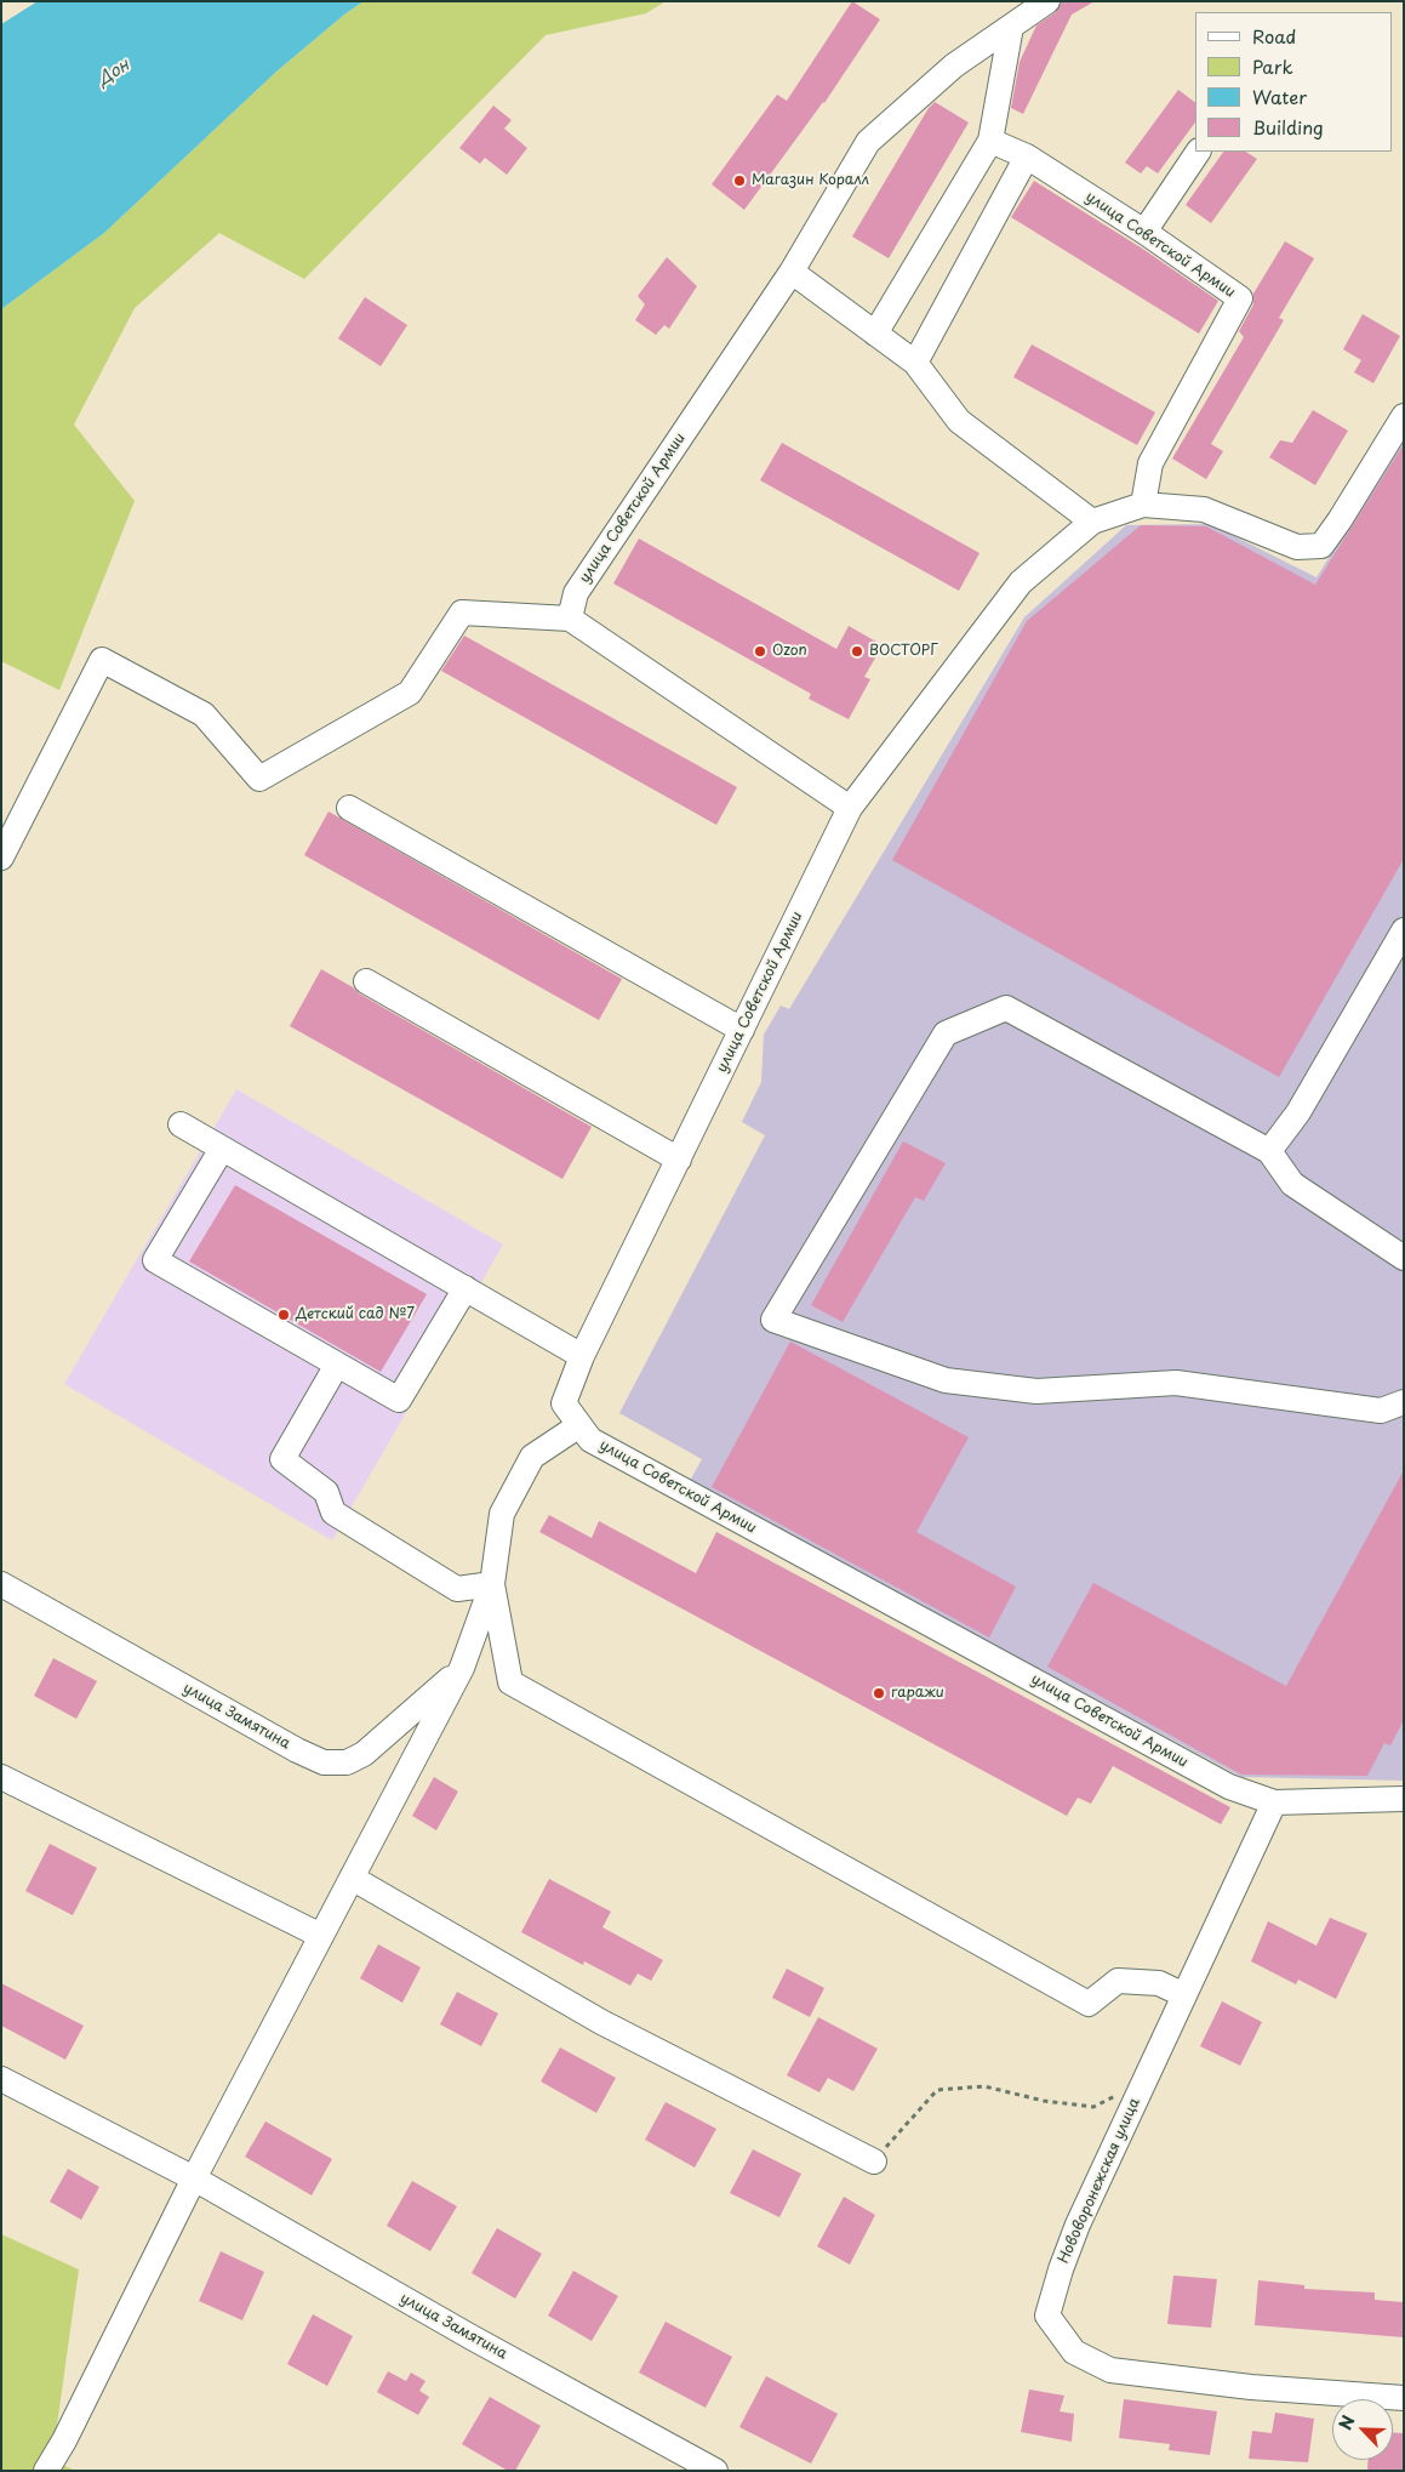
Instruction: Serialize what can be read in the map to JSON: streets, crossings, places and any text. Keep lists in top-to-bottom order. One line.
{"streets":{"street":["улица Советской Армии","улица Замятина","Нововоронежская улица"]},"crossings":[["улица Советской Армии","улица Замятина"],["улица Советской Армии","Нововоронежская улица"]],"water":["Дон"],"places":["Магазин Коралл","Ozon","ВОСТОРГ","Детский сад №7","гаражи"],"legend":["Road","Park","Water","Building"],"north":"top left"}
